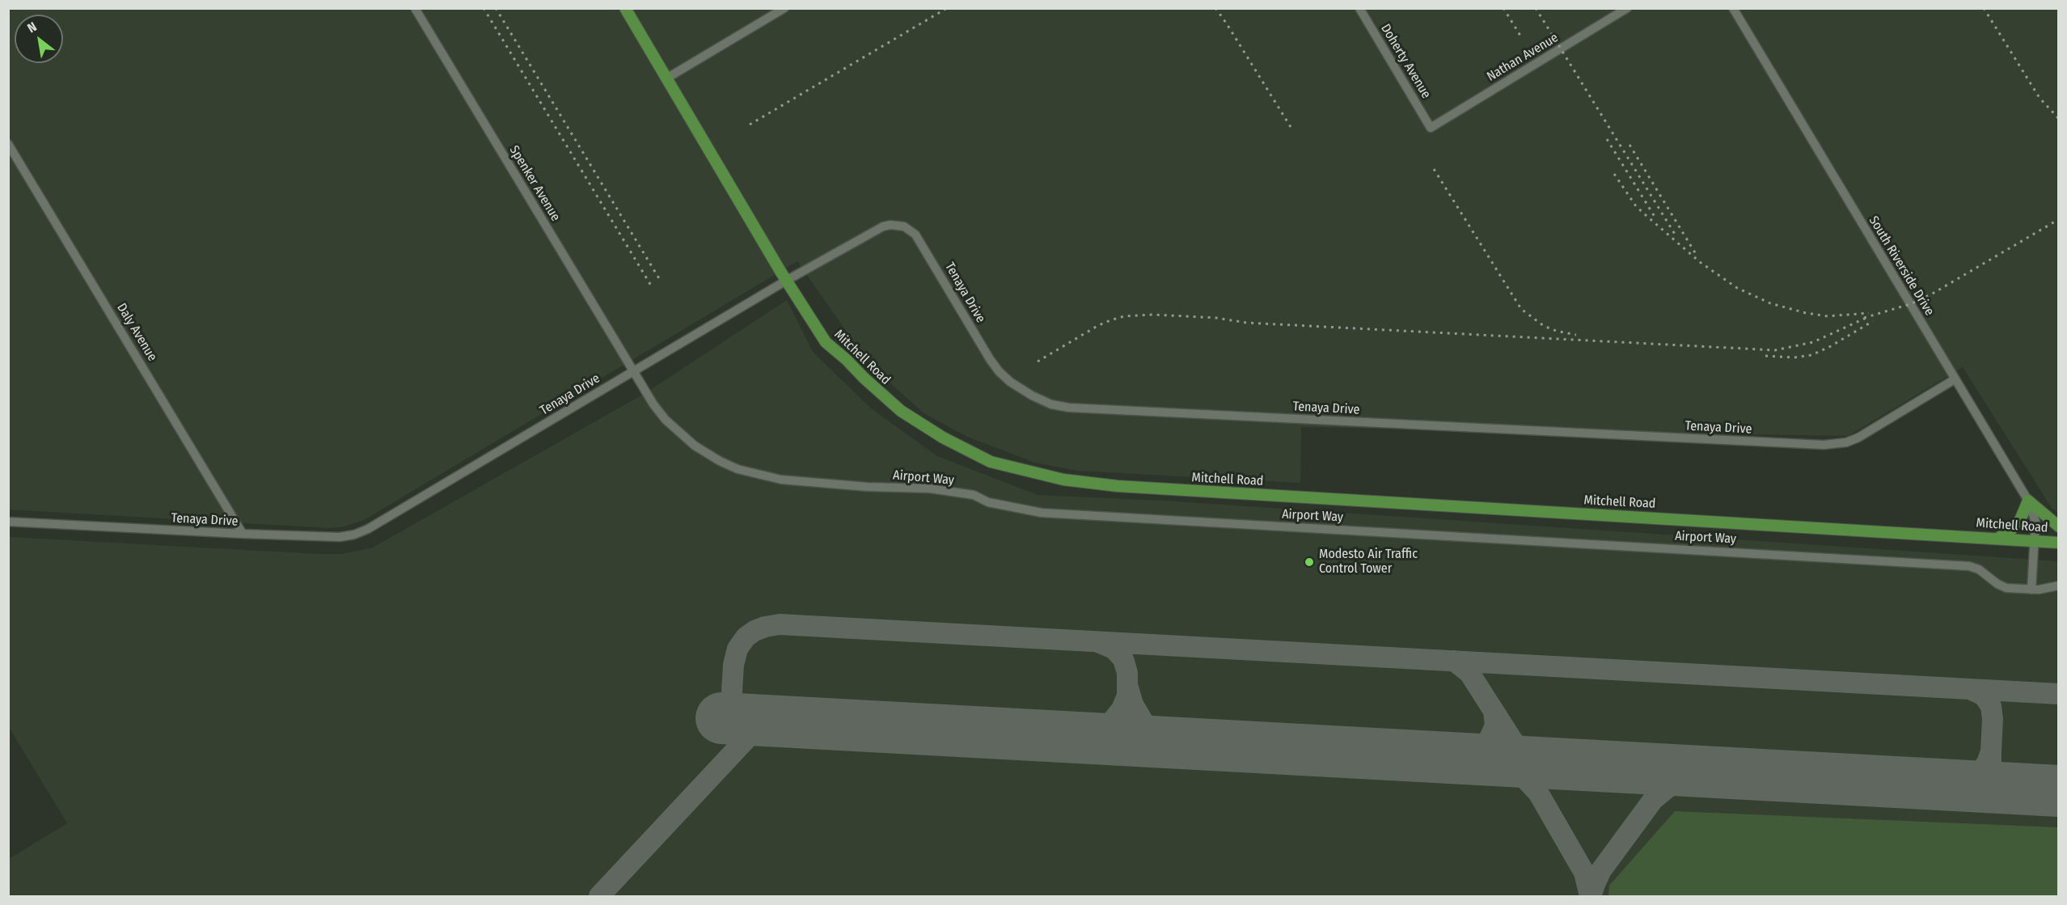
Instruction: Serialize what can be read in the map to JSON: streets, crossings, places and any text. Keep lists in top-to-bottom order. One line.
{"streets":{"main road":["Mitchell Road"],"street":["Nathan Avenue","Doherty Avenue","Spenker Avenue","South Riverside Drive","Tenaya Drive","Daly Avenue","Airport Way"]},"crossings":[["Nathan Avenue","Doherty Avenue"],["Spenker Avenue","Tenaya Drive"],["Spenker Avenue","Airport Way"],["South Riverside Drive","Tenaya Drive"],["South Riverside Drive","Mitchell Road"],["Tenaya Drive","Daly Avenue"],["Tenaya Drive","Mitchell Road"],["Tenaya Drive","Airport Way"]],"places":["Modesto Air Traffic Control Tower"],"north":"top left"}
